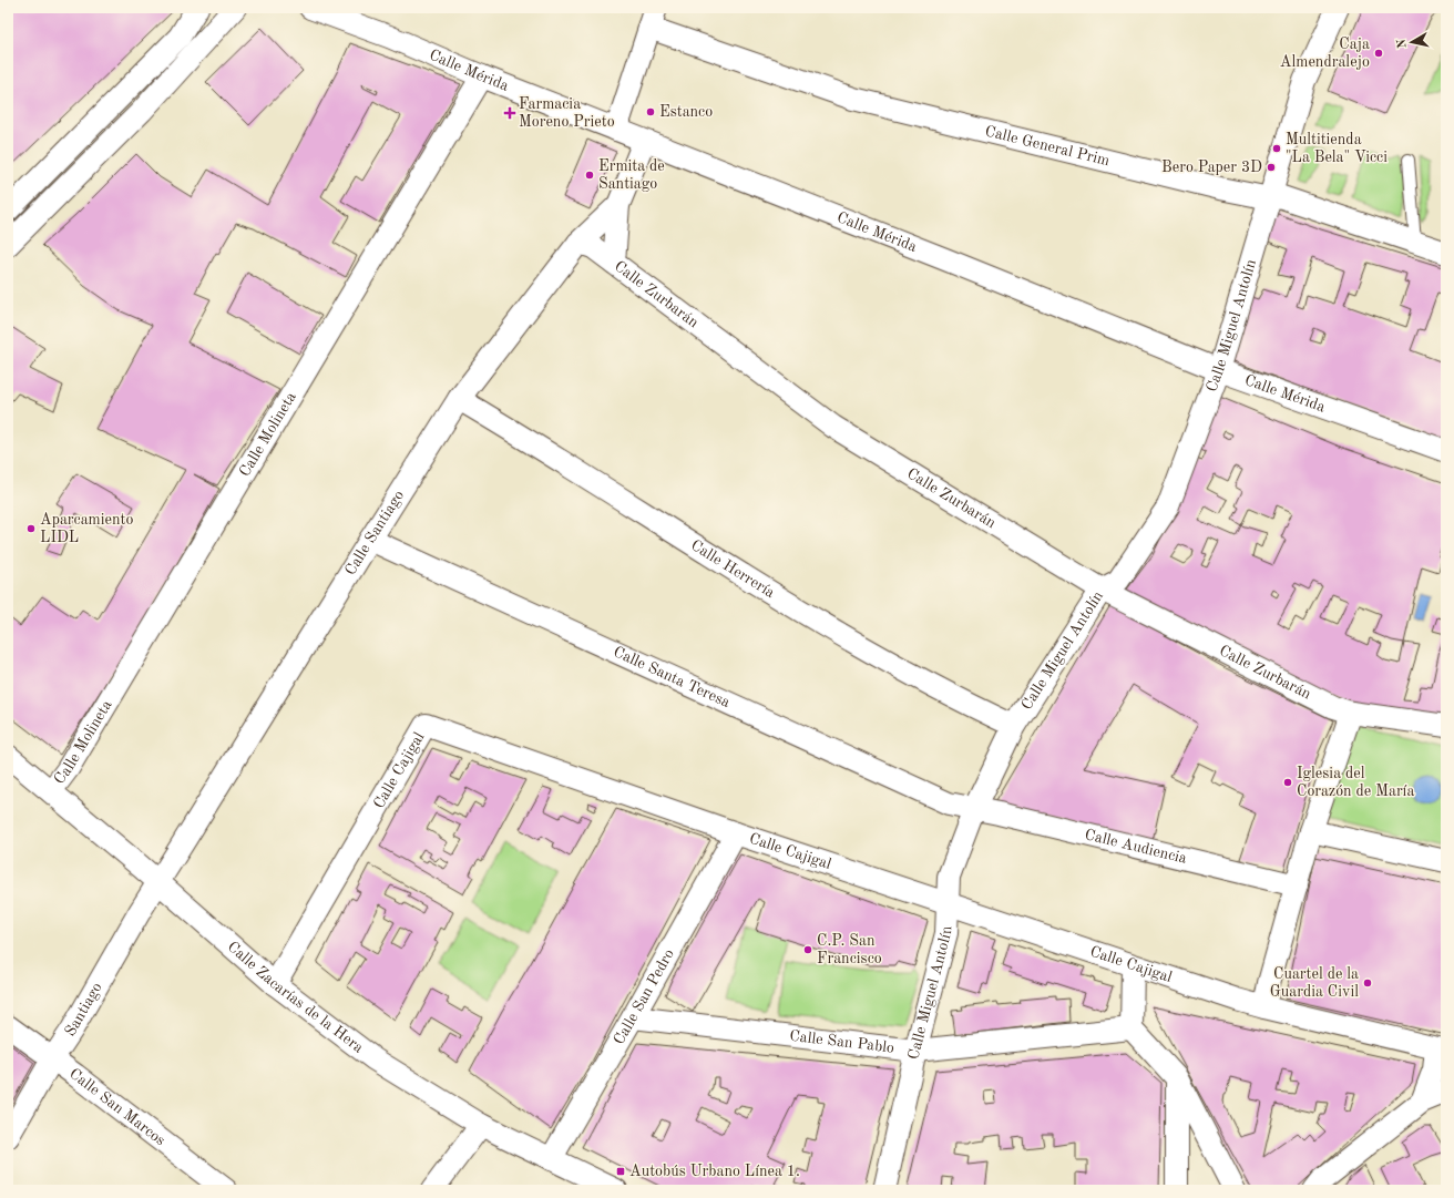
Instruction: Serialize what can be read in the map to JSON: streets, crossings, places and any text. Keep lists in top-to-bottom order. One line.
{"streets":{"street":["Calle Mérida","Calle General Prim","Calle Zurbarán","Calle Miguel Antolín","Calle Molineta","Calle Santiago","Calle Herrería","Calle Santa Teresa","Calle Cajigal","Calle Audiencia","Calle Zacarías de la Hera","Calle San Pedro","Santiago","Calle San Pablo","Calle San Marcos"]},"crossings":[["Calle Mérida","Calle Miguel Antolín"],["Calle Mérida","Calle Molineta"],["Calle Mérida","Calle Santiago"],["Calle General Prim","Calle Miguel Antolín"],["Calle Zurbarán","Calle Miguel Antolín"],["Calle Zurbarán","Calle Santiago"],["Calle Miguel Antolín","Calle Herrería"],["Calle Miguel Antolín","Calle Santa Teresa"],["Calle Miguel Antolín","Calle Cajigal"],["Calle Miguel Antolín","Calle Audiencia"],["Calle Miguel Antolín","Calle San Pablo"],["Calle Molineta","Calle Zacarías de la Hera"],["Calle Santiago","Calle Herrería"],["Calle Santiago","Calle Santa Teresa"],["Calle Santiago","Calle Zacarías de la Hera"],["Calle Santiago","Santiago"],["Calle Santa Teresa","Calle Audiencia"],["Calle Cajigal","Calle Zacarías de la Hera"],["Calle Cajigal","Calle San Pedro"],["Calle Zacarías de la Hera","Calle San Pedro"],["Calle Zacarías de la Hera","Santiago"],["Calle San Pedro","Calle San Pablo"],["Santiago","Calle San Marcos"]],"places":{"other":["Caja Almendralejo","Estanco","Multitienda \"La Bela\" Vicci","Bero Paper 3D","Ermita de Santiago","Aparcamiento LIDL","Iglesia del Corazón de María","C.P. San Francisco","Cuartel de la Guardia Civil"],"health":["Farmacia Moreno Prieto"],"transit":["Autobús Urbano Línea 1."]},"north":"left"}
